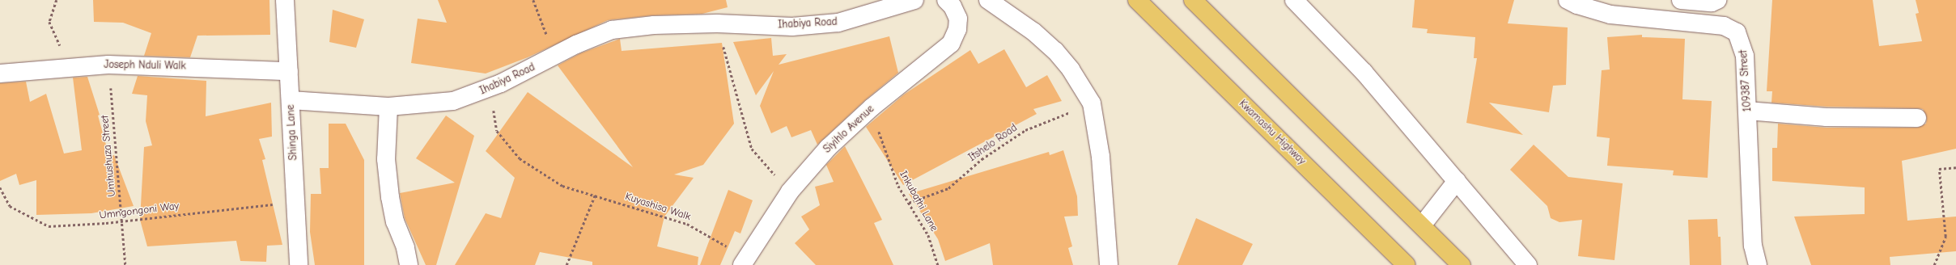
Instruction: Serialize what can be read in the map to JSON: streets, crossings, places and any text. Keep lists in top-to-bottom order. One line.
{"streets":{"main road":["Kwamashu Highway"],"street":["Ihabiya Road","Joseph Nduli Walk","109387 Street","Siyihlo Avenue","Shinga Lane"],"path":["Itshelo Road","Umhushuza Street","Inkubathi Lane","Kuyashisa Walk","Umngongoni Way"]},"crossings":[["Ihabiya Road","Shinga Lane"],["Ihabiya Road","Kuyashisa Walk"],["Joseph Nduli Walk","Shinga Lane"],["Joseph Nduli Walk","Umhushuza Street"],["Siyihlo Avenue","Inkubathi Lane"],["Siyihlo Avenue","Kuyashisa Walk"],["Shinga Lane","Umngongoni Way"],["Itshelo Road","Inkubathi Lane"],["Umhushuza Street","Umngongoni Way"]]}
